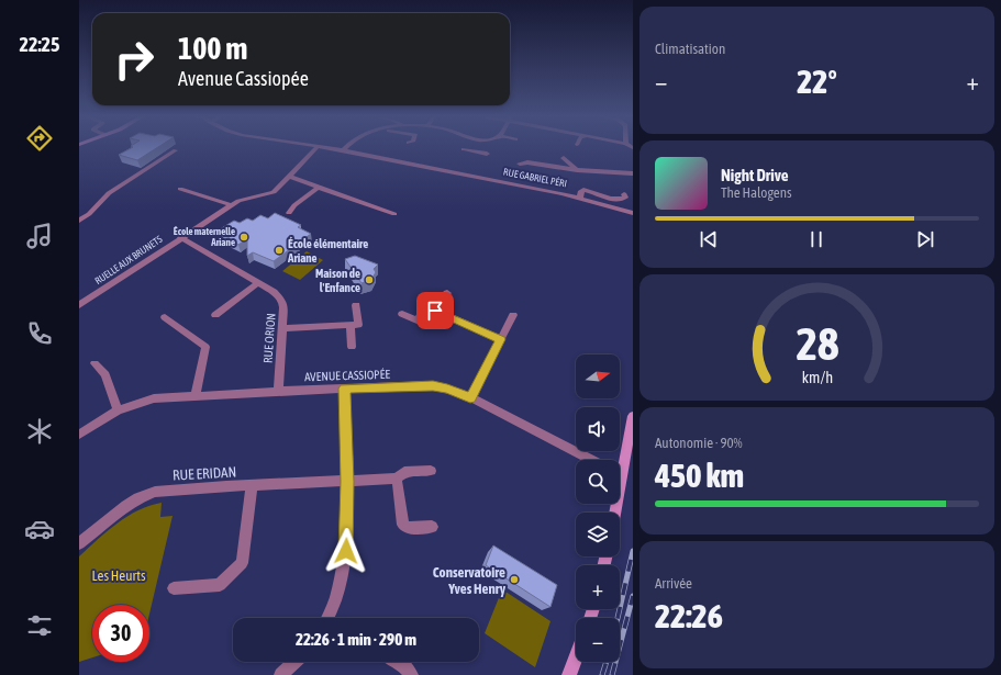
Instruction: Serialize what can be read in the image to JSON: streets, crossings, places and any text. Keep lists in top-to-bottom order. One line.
{"streets":{"street":["RUE GABRIEL PÉRI","RUELLE AUX BRUNETS","RUE ORION","AVENUE CASSIOPÉE","RUE ERIDAN"]},"crossings":[["RUELLE AUX BRUNETS","RUE ORION"],["RUE ORION","AVENUE CASSIOPÉE"]],"parks":["Les Heurts"],"places":["École maternelle Ariane","École élémentaire Ariane","Maison de l'Enfance","Conservatoire Yves Henry"],"north":"right","page":{"tabs":"22:25","tile":["Climatisation",["Autonomie · 90%","450 km"],["Arrivée","22:26"]],"turn":["100 m","Avenue Cassiopée"],"heat":["−","22°","+"],"song":["Night Drive","The Halogens"],"map_buttons":["+","−"],"limit":"30","trip":"22:26 · 1 min · 290 m","gauge":["28","km/h"]}}
